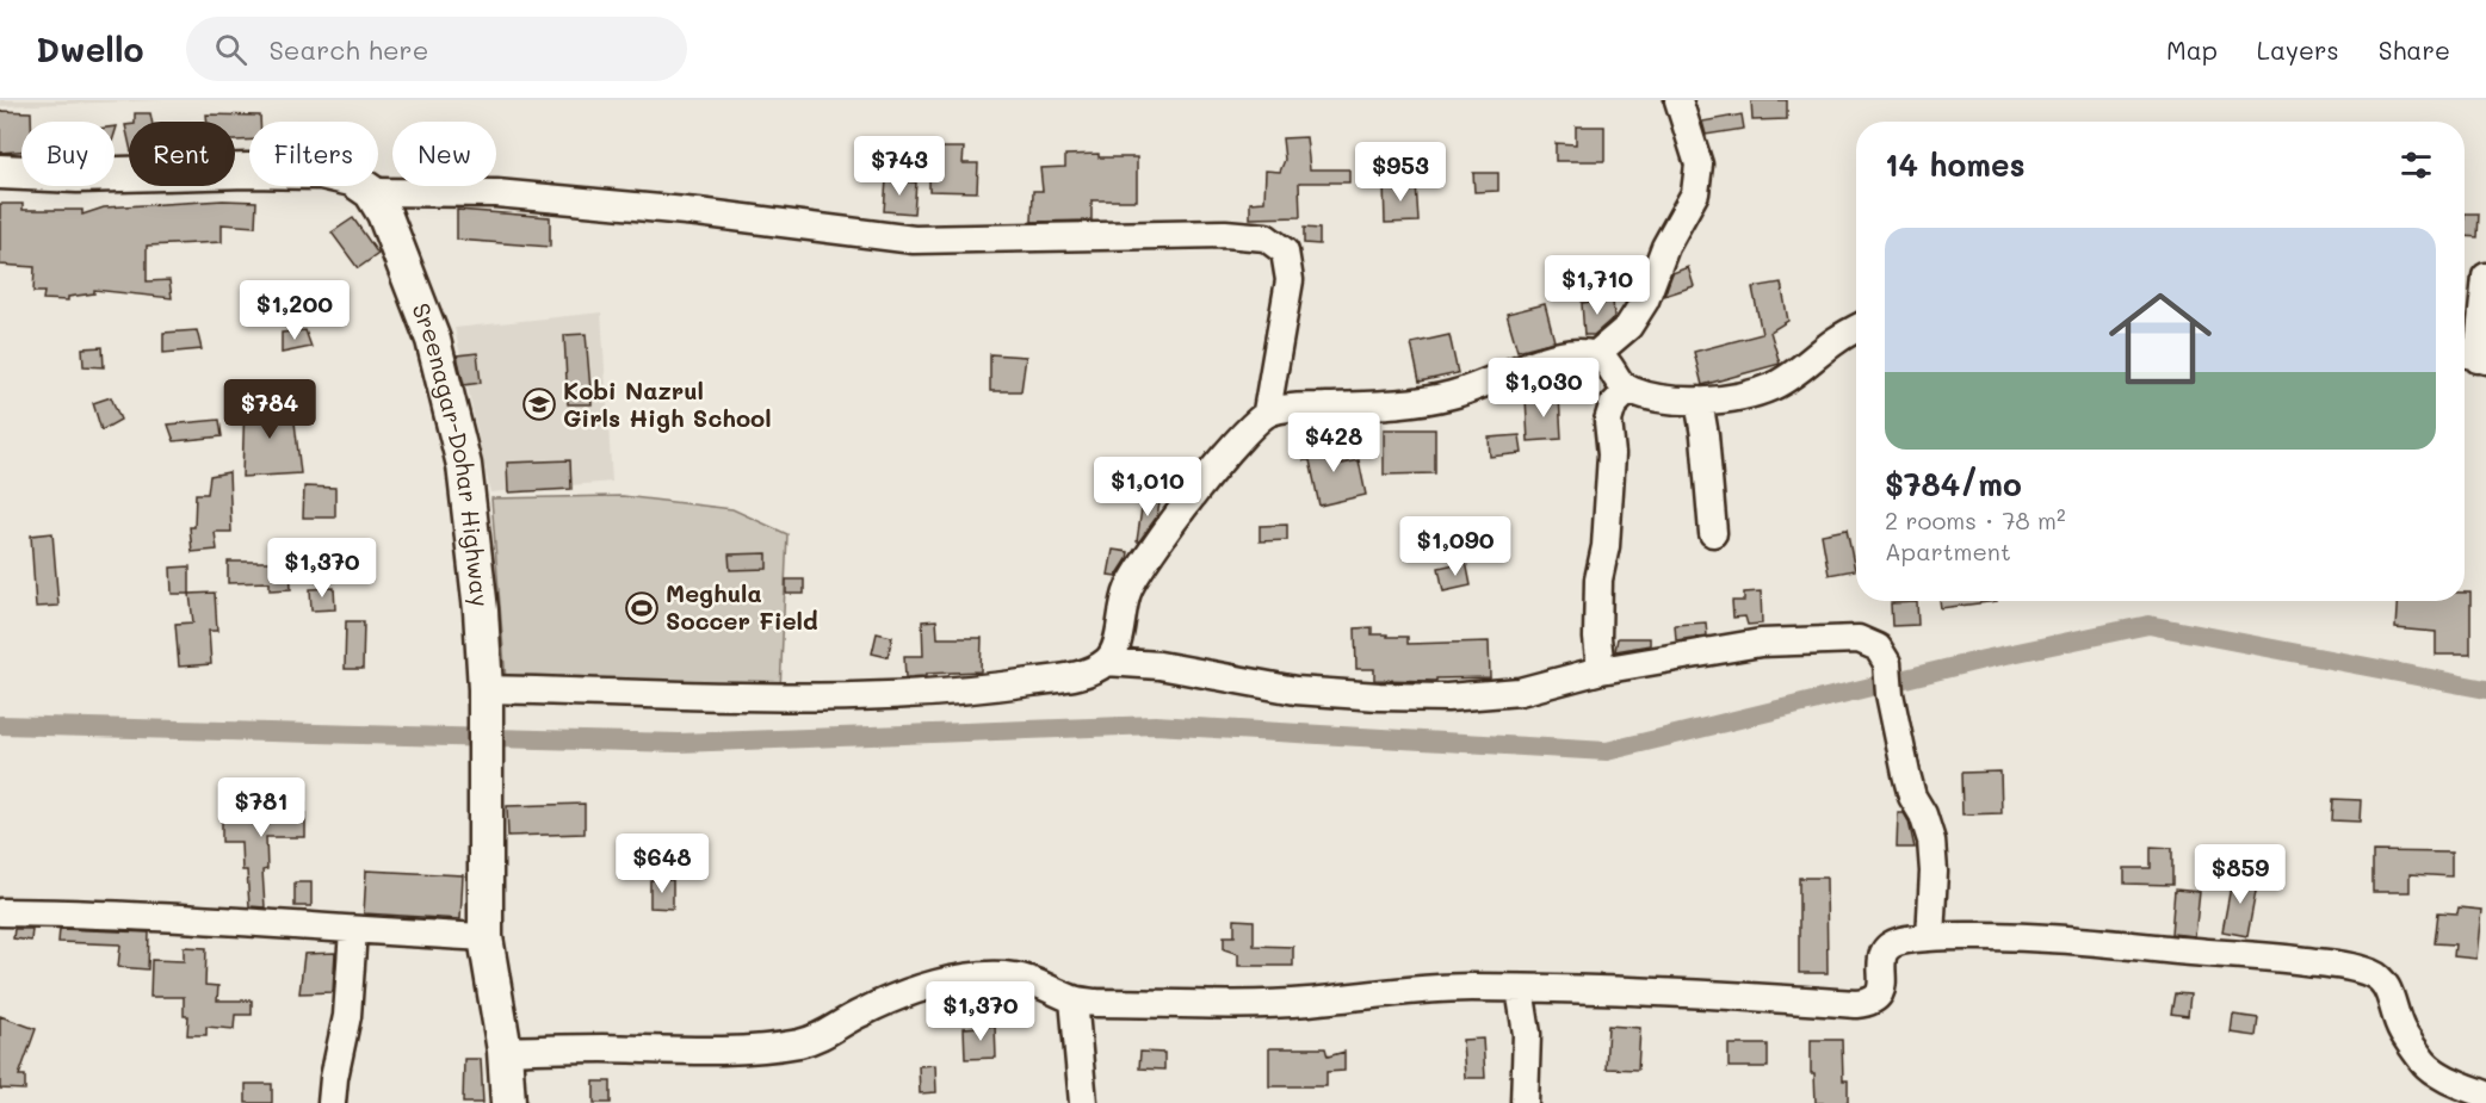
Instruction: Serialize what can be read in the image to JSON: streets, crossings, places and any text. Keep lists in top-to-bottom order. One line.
{"streets":{"main road":["Sreenagar-Dohar Highway"]},"places":{"school or university":["Kobi Nazrul Girls High School"],"sports":["Meghula Soccer Field"]},"page":{"header":"Dwello","search":"Search here","nav":["Map","Layers","Share"],"chip":["Buy","Rent","Filters","New"],"heading":"14 homes","price":["$743","$953","$1,710","$1,200","$1,030","$784","$428","$1,010","$1,090","$1,370","$781","$648","$859","$1,370"],"list":[{"name":"$784/mo","note":"2 rooms · 78 m² · Apartment"}]}}
